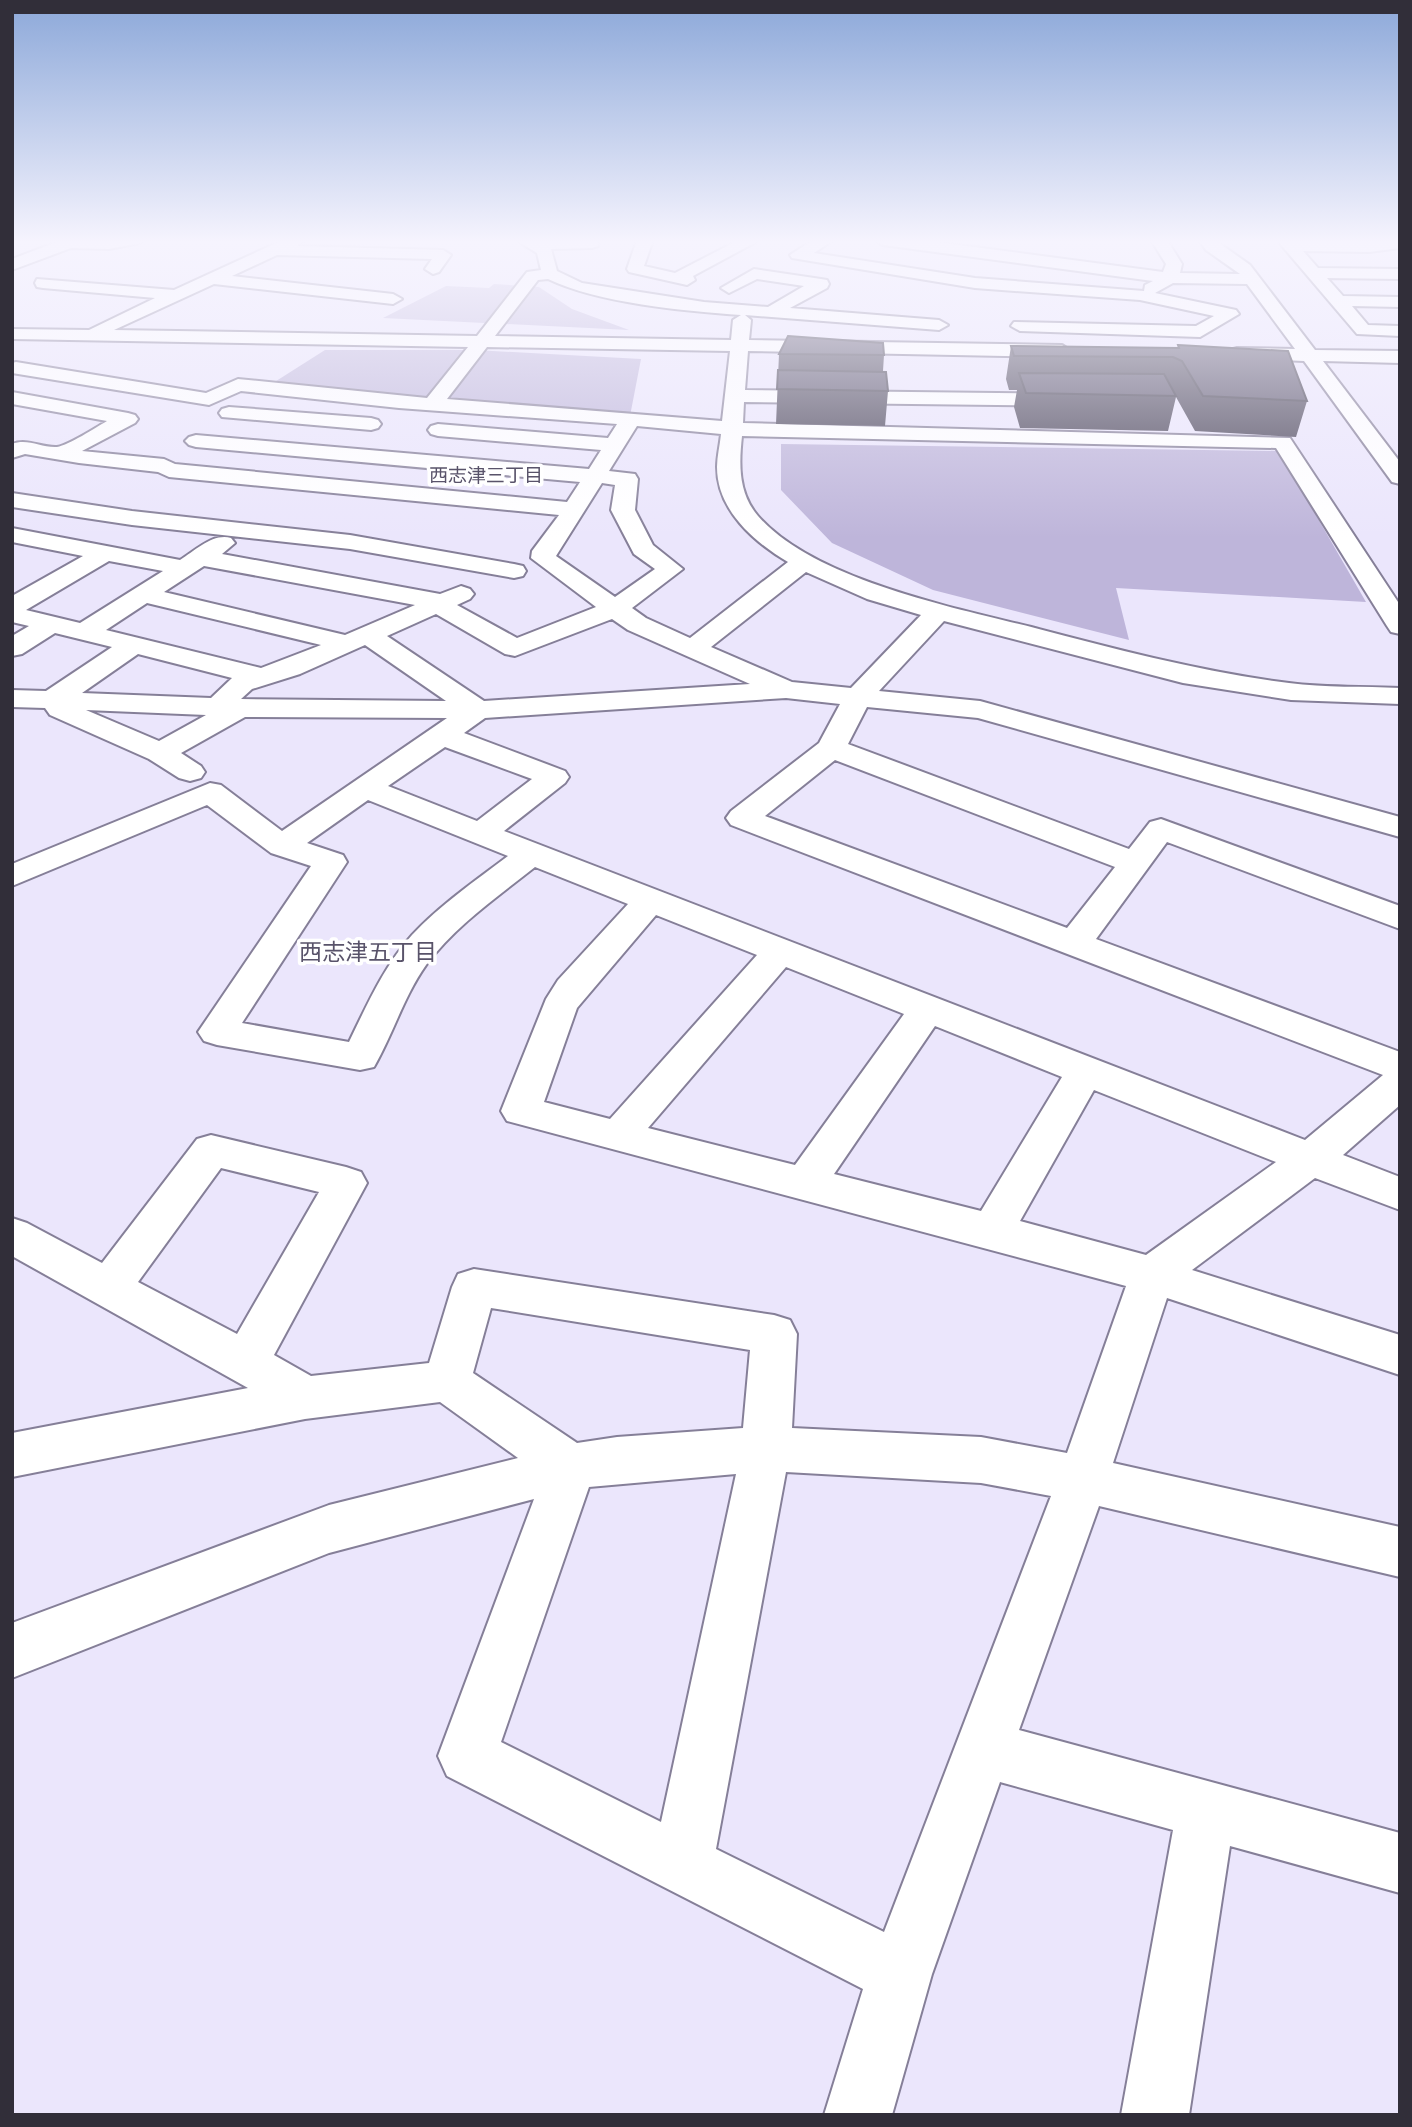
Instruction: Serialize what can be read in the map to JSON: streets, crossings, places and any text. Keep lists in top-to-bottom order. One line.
{"districts":["西志津三丁目","西志津五丁目"]}
